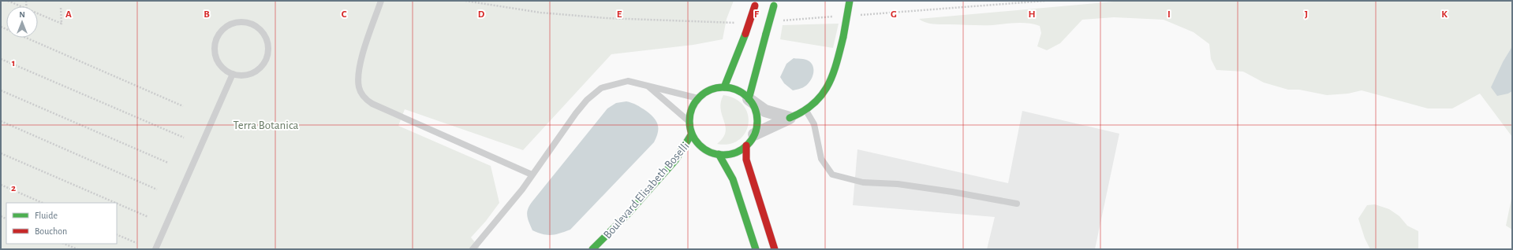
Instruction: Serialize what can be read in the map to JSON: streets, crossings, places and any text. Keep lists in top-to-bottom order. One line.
{"parks":["Terra Botanica"],"legend":["Fluide","Bouchon"],"north":"top","grid":{"columns":["A","B","C","D","E","F","G","H","I","J","K"],"rows":["1","2"]}}
